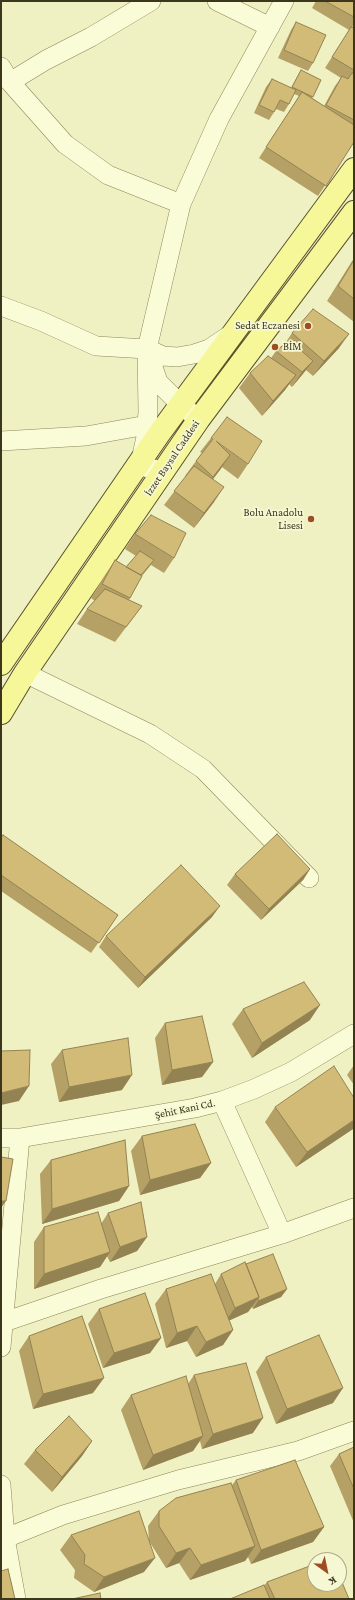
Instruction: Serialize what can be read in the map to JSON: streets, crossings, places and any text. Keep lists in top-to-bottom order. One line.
{"streets":{"main road":["İzzet Baysal Caddesi"],"street":["Şehit Kani Cd."]},"places":["Sedat Eczanesi","BİM","Bolu Anadolu Lisesi"],"north":"bottom right"}
